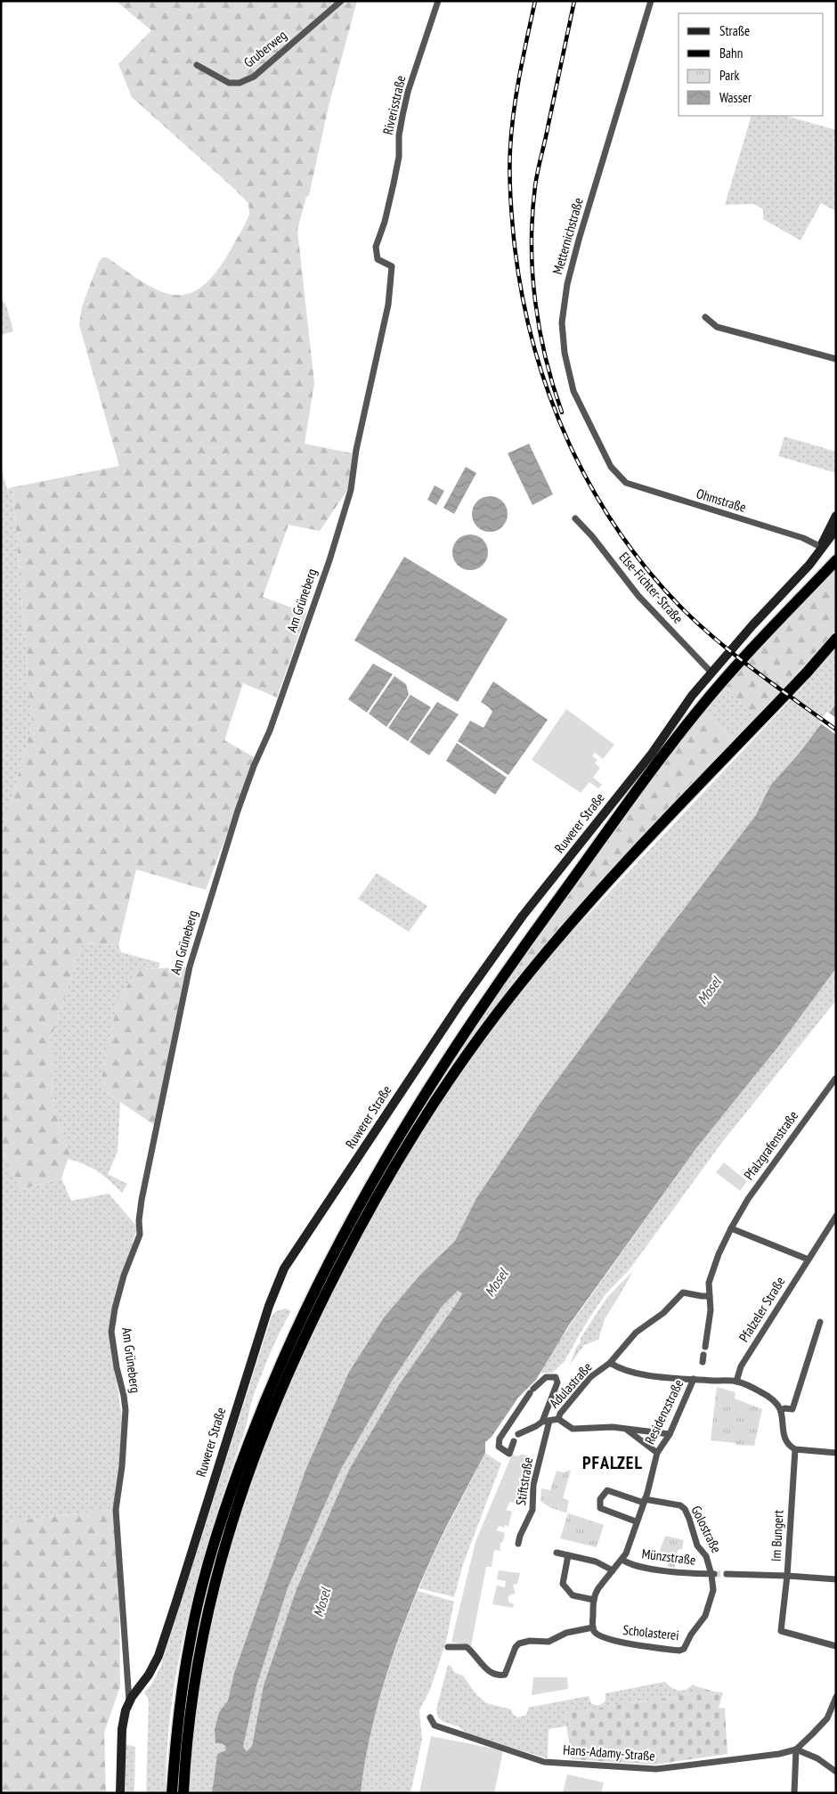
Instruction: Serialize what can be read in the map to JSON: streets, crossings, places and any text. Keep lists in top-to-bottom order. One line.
{"streets":{"main road":["Ruwerer Straße"],"street":["Gruberweg","Riverisstraße","Metternichstraße","Ohmstraße","Else-Fichter-Straße","Am Grüneberg","Pfalzgrafenstraße","Pfalzeler Straße","Adulastraße","Residenzstraße","Stiftstraße","Golostraße","Im Bungert","Münzstraße","Scholasterei","Hans-Adamy-Straße"]},"crossings":[["Riverisstraße","Am Grüneberg"],["Metternichstraße","Ohmstraße"],["Ohmstraße","Ruwerer Straße"],["Else-Fichter-Straße","Ruwerer Straße"],["Am Grüneberg","Ruwerer Straße"],["Adulastraße","Residenzstraße"],["Adulastraße","Stiftstraße"],["Residenzstraße","Golostraße"],["Residenzstraße","Münzstraße"],["Residenzstraße","Scholasterei"],["Golostraße","Münzstraße"],["Golostraße","Scholasterei"],["Münzstraße","Scholasterei"]],"districts":["PFALZEL"],"water":["Mosel"],"legend":["Straße","Bahn","Park","Wasser"]}
